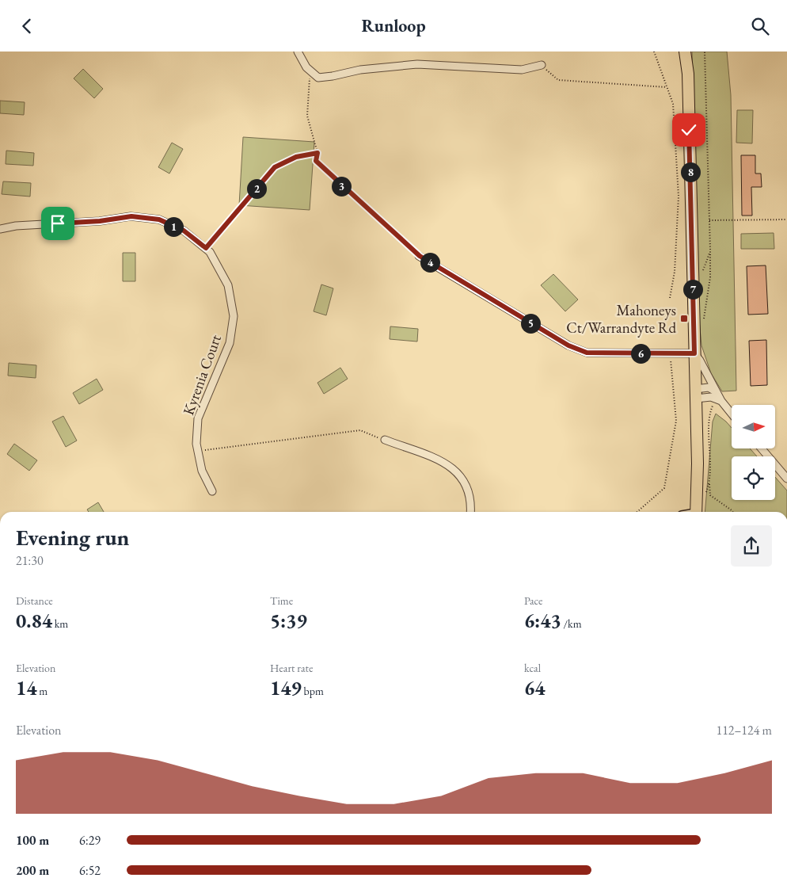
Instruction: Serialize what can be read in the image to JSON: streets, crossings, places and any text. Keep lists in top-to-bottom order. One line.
{"streets":{"street":["Kyrenia Court"]},"places":{"transit":["Mahoneys Ct/Warrandyte Rd"]},"north":"right","page":{"header":"Runloop","pins":["8","3","2","1","4","7","5","6"],"heading":["Evening run","21:30"],"stats":[["Distance","0.84 km"],["Time","5:39"],["Pace","6:43 /km"],["Elevation","14 m"],["Heart rate","149 bpm"],["kcal","64"]],"chart":["Elevation","112–124 m"],"list":[{"name":"100 m","note":"6:29"},{"name":"200 m","note":"6:52"}]}}
